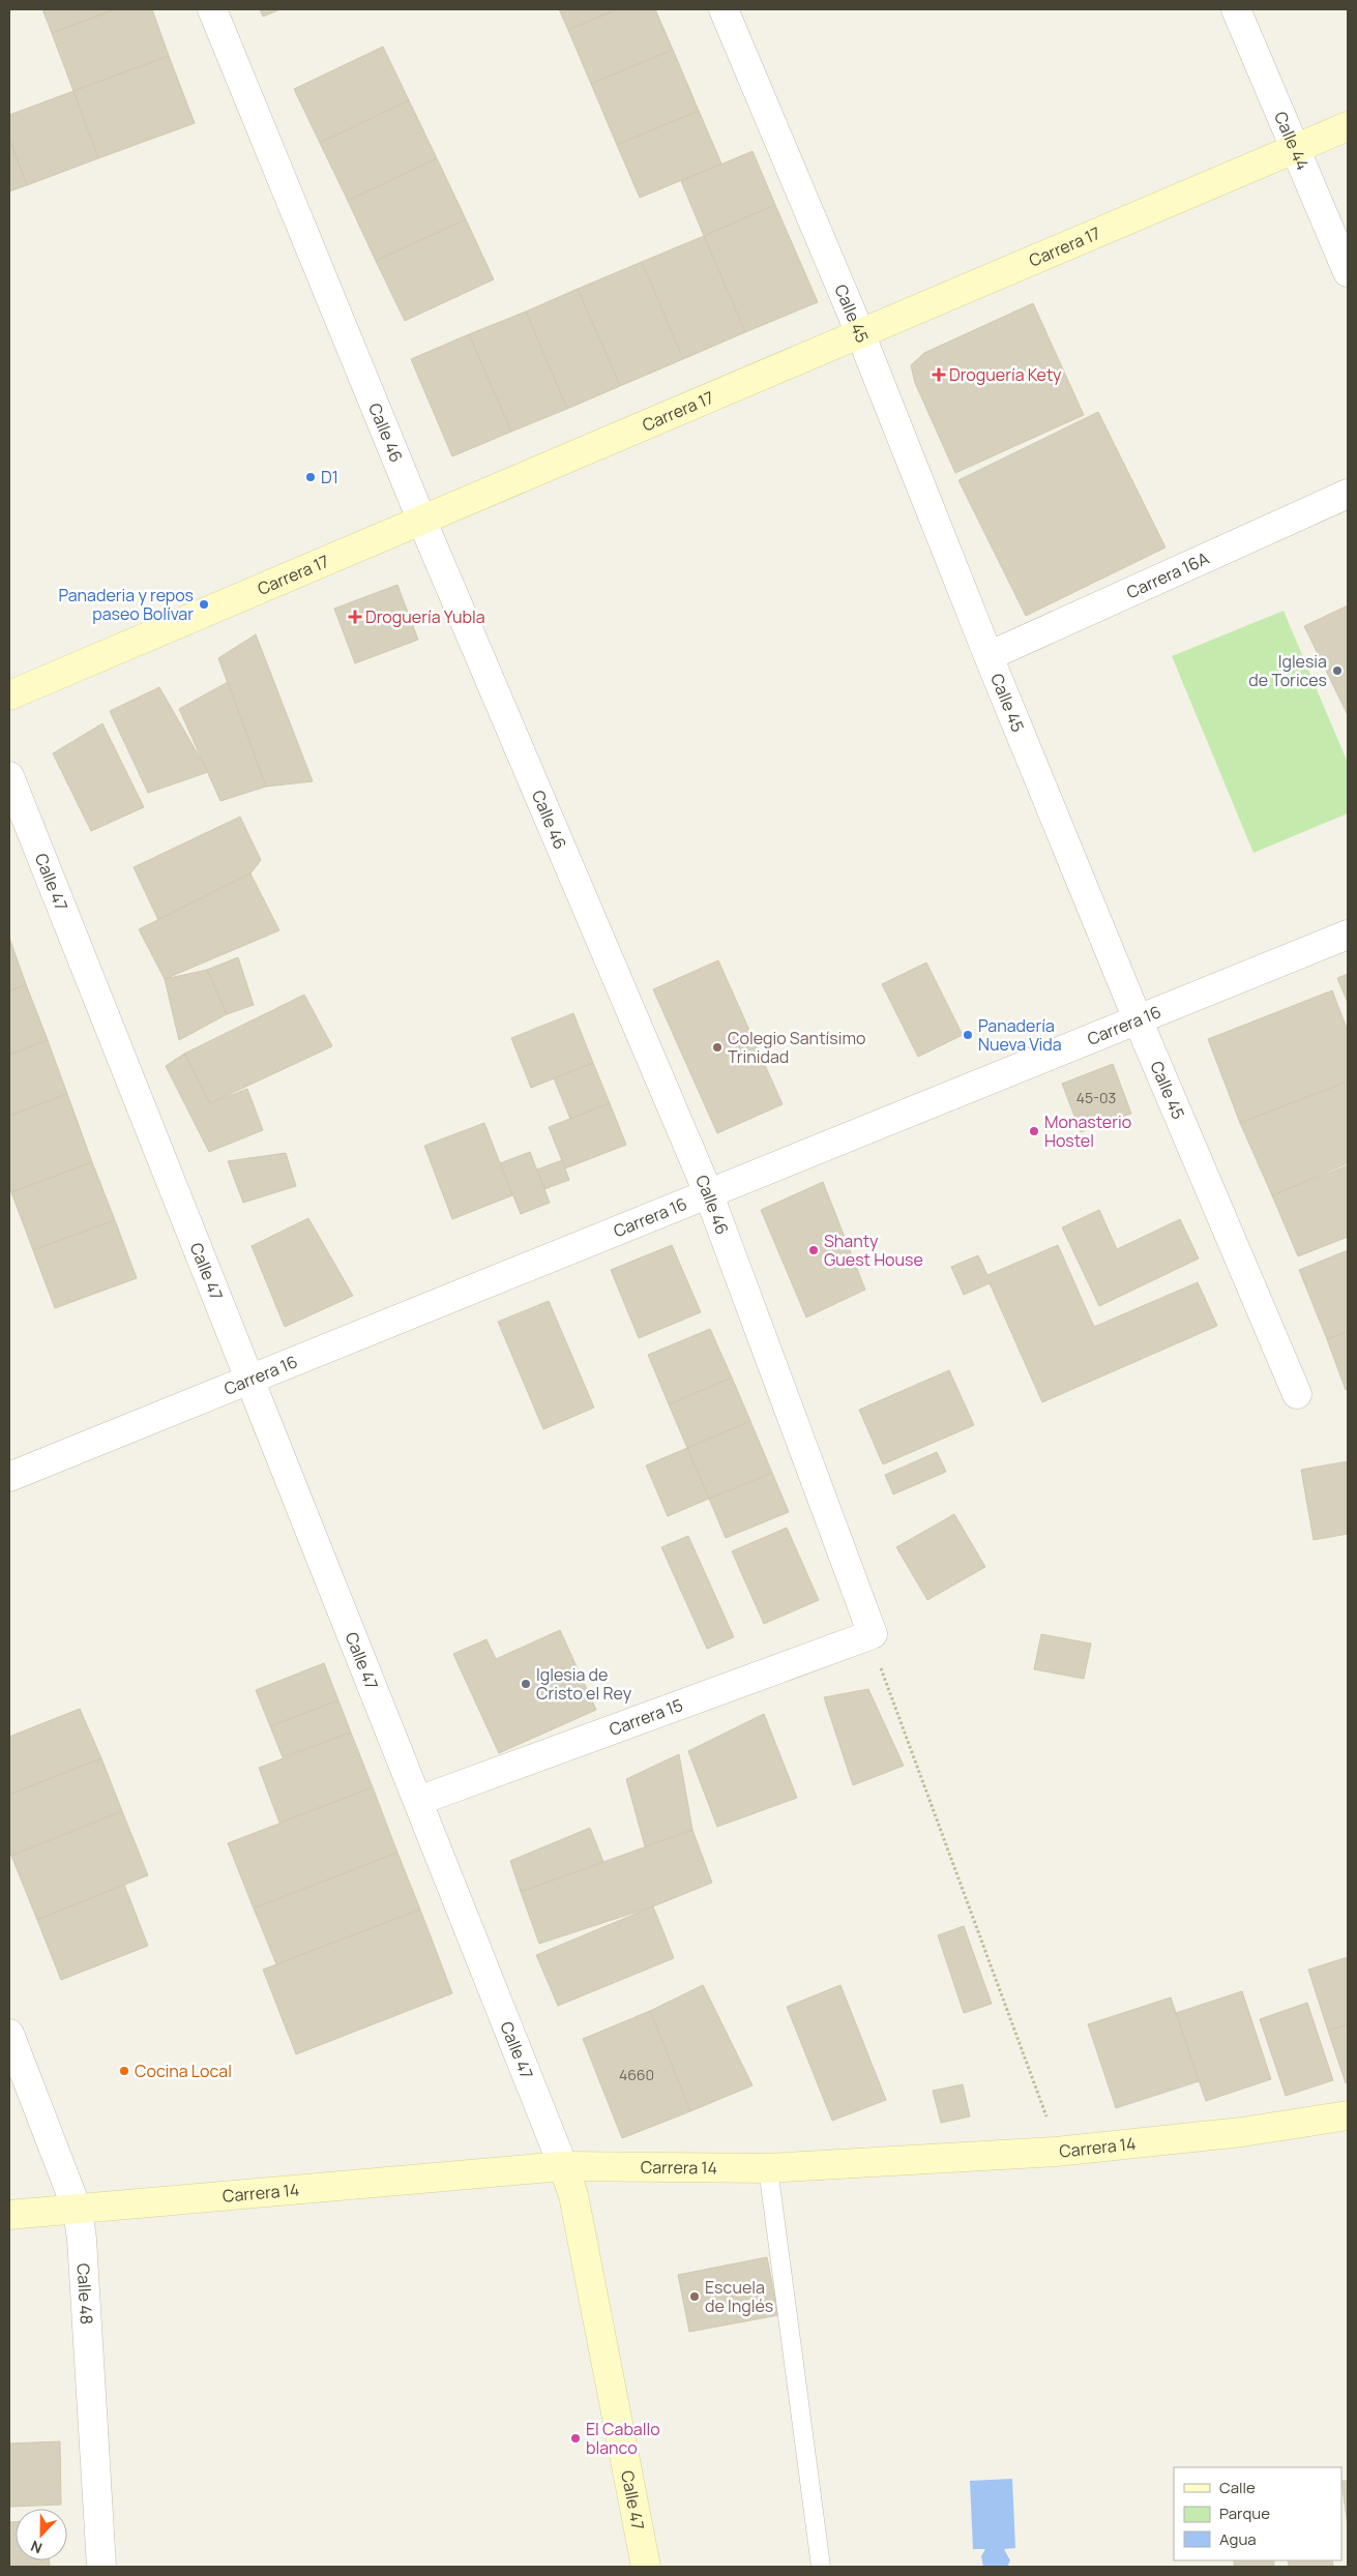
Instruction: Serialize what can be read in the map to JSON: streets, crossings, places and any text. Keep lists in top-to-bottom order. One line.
{"streets":{"main road":["Carrera 17","Calle 47","Carrera 14"],"street":["Calle 44","Calle 45","Calle 46","Carrera 16A","Carrera 16","Carrera 15","Calle 48"]},"crossings":[["Calle 44","Carrera 17"],["Carrera 17","Calle 45"],["Carrera 17","Calle 46"],["Calle 45","Carrera 16A"],["Calle 45","Carrera 16"],["Calle 46","Carrera 16"],["Calle 46","Carrera 15"],["Calle 47","Carrera 16"],["Calle 47","Carrera 15"],["Calle 47","Carrera 14"],["Carrera 14","Calle 48"]],"places":{"health":["Droguería Kety","Droguería Yubla"],"other":["D1","Panaderia y repos paseo Bolívar","Iglesia de Torices","Panadería Nueva Vida","Colegio Santísimo Trinidad","Monasterio Hostel","Shanty Guest House","Iglesia de Cristo el Rey","Cocina Local","Escuela de Inglés","El Caballo blanco"]},"house_numbers":["45-03","4660"],"legend":["Calle","Parque","Agua"],"north":"bottom"}
